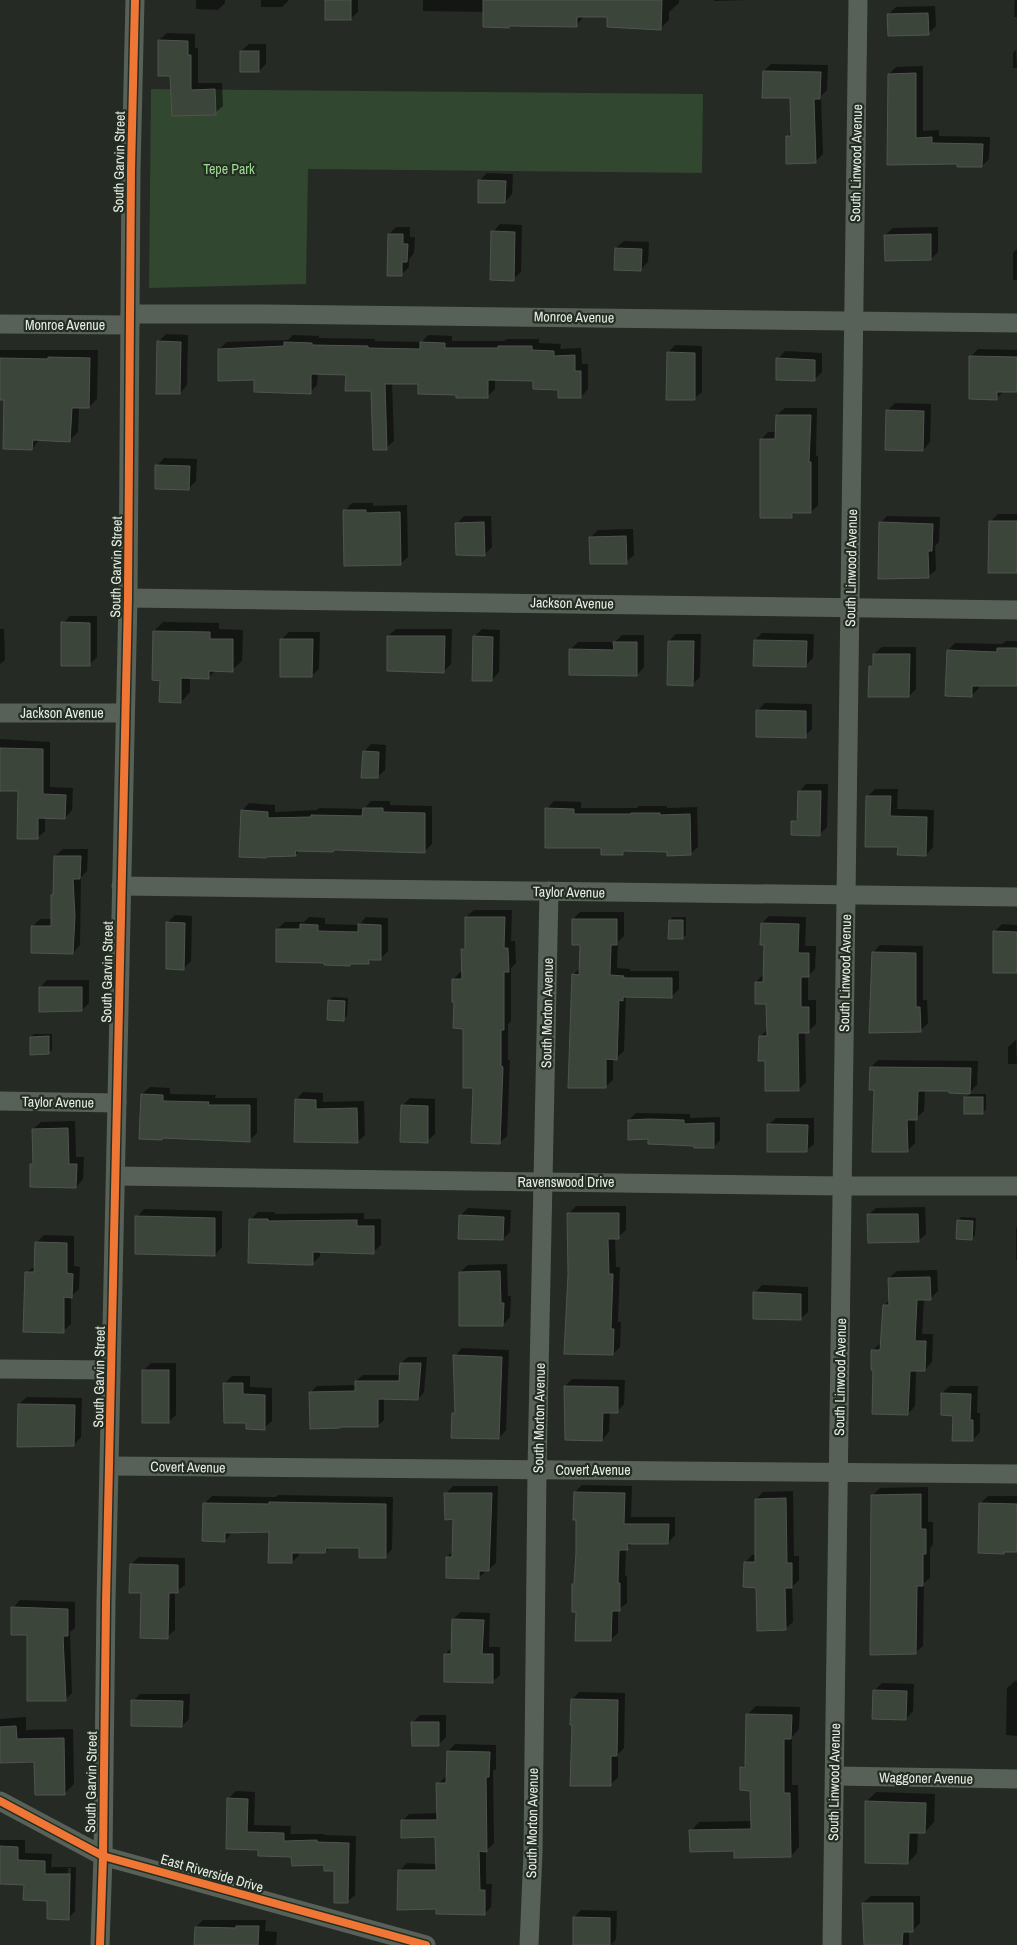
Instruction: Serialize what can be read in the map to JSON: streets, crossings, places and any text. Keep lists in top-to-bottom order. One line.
{"streets":{"street":["South Garvin Street","South Linwood Avenue","Monroe Avenue","Jackson Avenue","Taylor Avenue","South Morton Avenue","Ravenswood Drive","Covert Avenue","Waggoner Avenue","East Riverside Drive"]},"crossings":[["South Garvin Street","Monroe Avenue"],["South Garvin Street","Jackson Avenue"],["South Garvin Street","Taylor Avenue"],["South Garvin Street","Ravenswood Drive"],["South Garvin Street","Covert Avenue"],["South Garvin Street","East Riverside Drive"],["South Linwood Avenue","Monroe Avenue"],["South Linwood Avenue","Jackson Avenue"],["South Linwood Avenue","Taylor Avenue"],["South Linwood Avenue","Ravenswood Drive"],["South Linwood Avenue","Covert Avenue"],["South Linwood Avenue","Waggoner Avenue"],["Taylor Avenue","South Morton Avenue"],["South Morton Avenue","Ravenswood Drive"],["South Morton Avenue","Covert Avenue"]],"parks":["Tepe Park"]}
